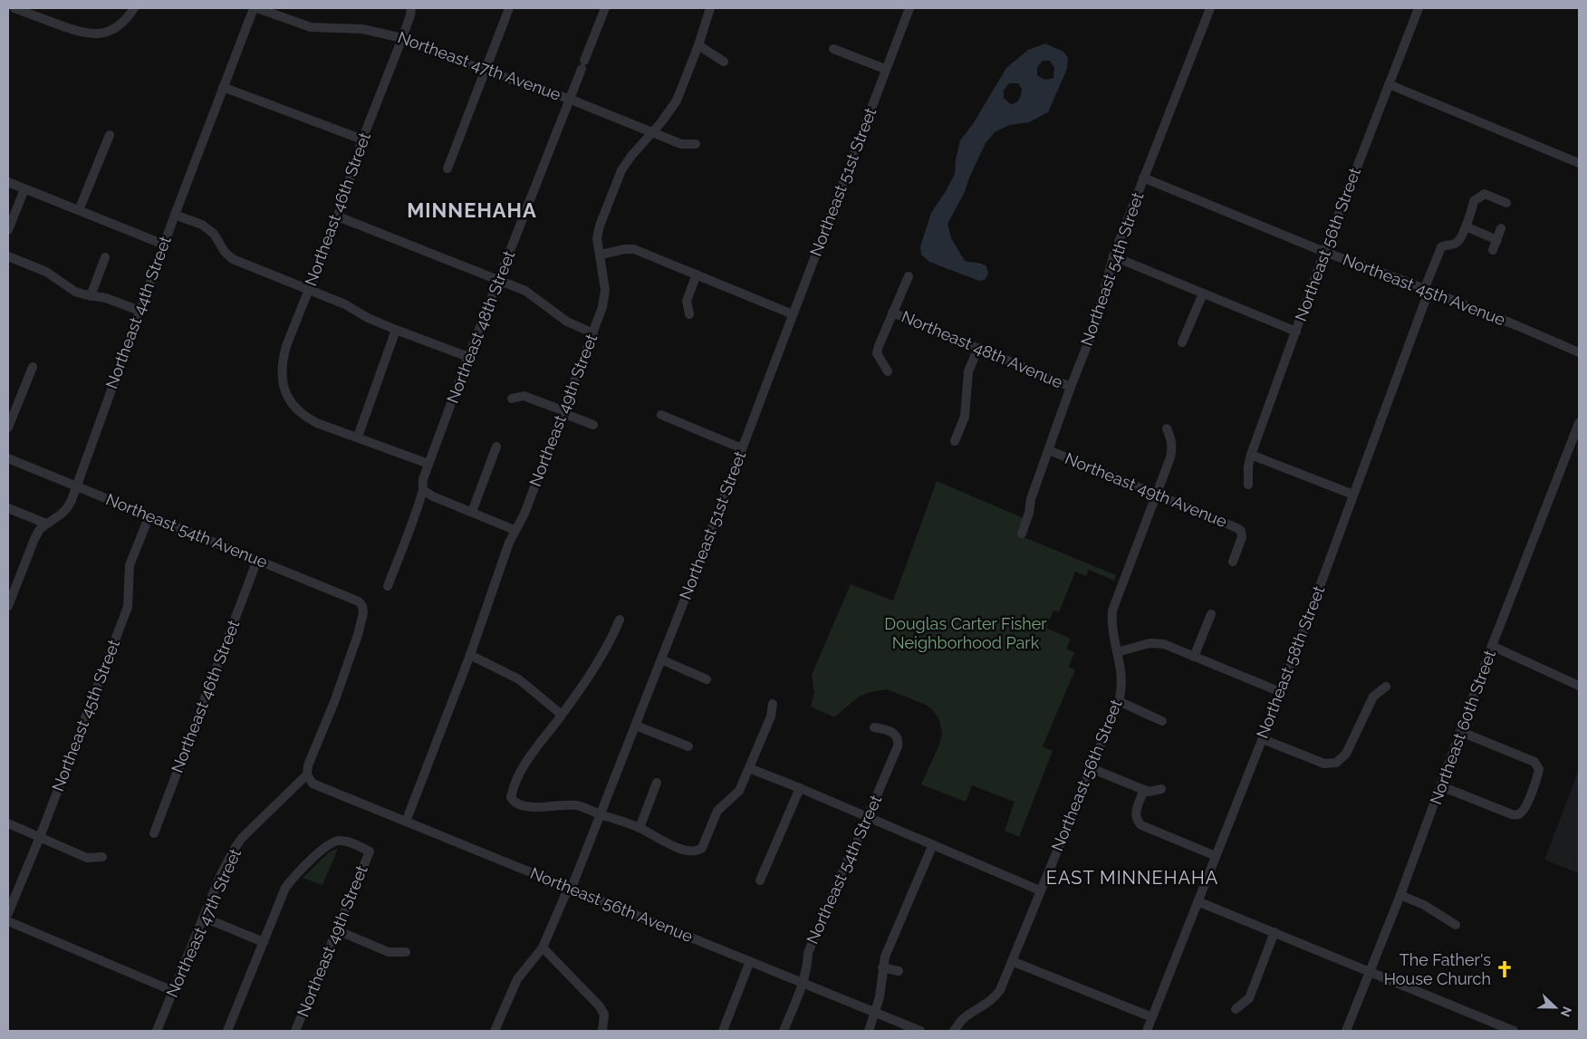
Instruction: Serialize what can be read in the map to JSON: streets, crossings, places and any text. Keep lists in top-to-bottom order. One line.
{"streets":{"street":["Northeast 47th Avenue","Northeast 51st Street","Northeast 46th Street","Northeast 56th Street","Northeast 54th Street","Northeast 45th Avenue","Northeast 44th Street","Northeast 48th Street","Northeast 48th Avenue","Northeast 49th Street","Northeast 49th Avenue","Northeast 54th Avenue","Northeast 58th Street","Northeast 45th Street","Northeast 60th Street","Northeast 56th Avenue","Northeast 47th Street"]},"crossings":[["Northeast 47th Avenue","Northeast 46th Street"],["Northeast 47th Avenue","Northeast 48th Street"],["Northeast 47th Avenue","Northeast 49th Street"],["Northeast 51st Street","Northeast 56th Avenue"],["Northeast 46th Street","Northeast 54th Avenue"],["Northeast 56th Street","Northeast 45th Avenue"],["Northeast 56th Street","Northeast 49th Avenue"],["Northeast 54th Street","Northeast 45th Avenue"],["Northeast 54th Street","Northeast 48th Avenue"],["Northeast 54th Street","Northeast 49th Avenue"],["Northeast 54th Street","Northeast 56th Avenue"],["Northeast 45th Avenue","Northeast 58th Street"],["Northeast 44th Street","Northeast 54th Avenue"],["Northeast 49th Street","Northeast 56th Avenue"],["Northeast 54th Avenue","Northeast 45th Street"],["Northeast 54th Avenue","Northeast 56th Avenue"],["Northeast 54th Avenue","Northeast 47th Street"],["Northeast 56th Avenue","Northeast 47th Street"]],"districts":["MINNEHAHA","EAST MINNEHAHA"],"parks":["Douglas Carter Fisher Neighborhood Park"],"places":{"church":["The Father's House Church"]},"north":"right"}
